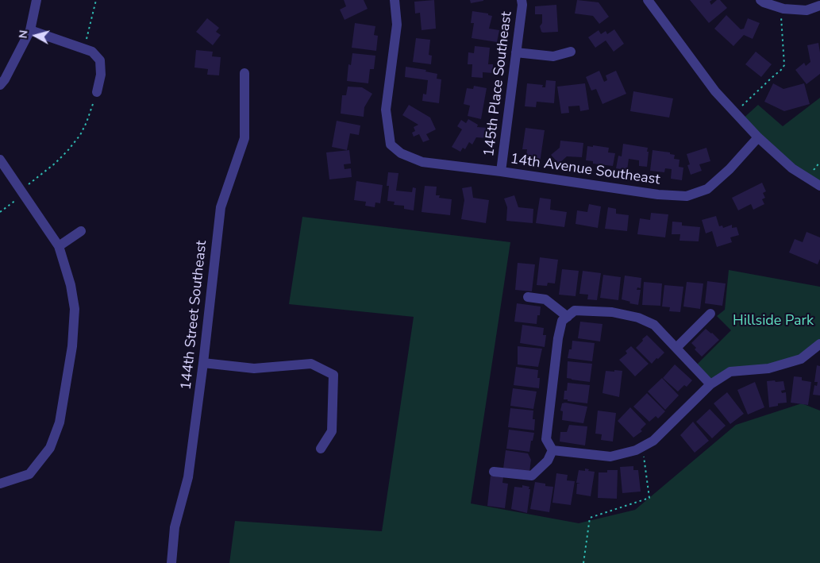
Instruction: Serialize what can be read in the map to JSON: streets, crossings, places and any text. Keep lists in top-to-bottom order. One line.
{"streets":{"street":["145th Place Southeast","14th Avenue Southeast","144th Street Southeast"]},"crossings":[["145th Place Southeast","14th Avenue Southeast"]],"parks":["Hillside Park"],"north":"left"}
